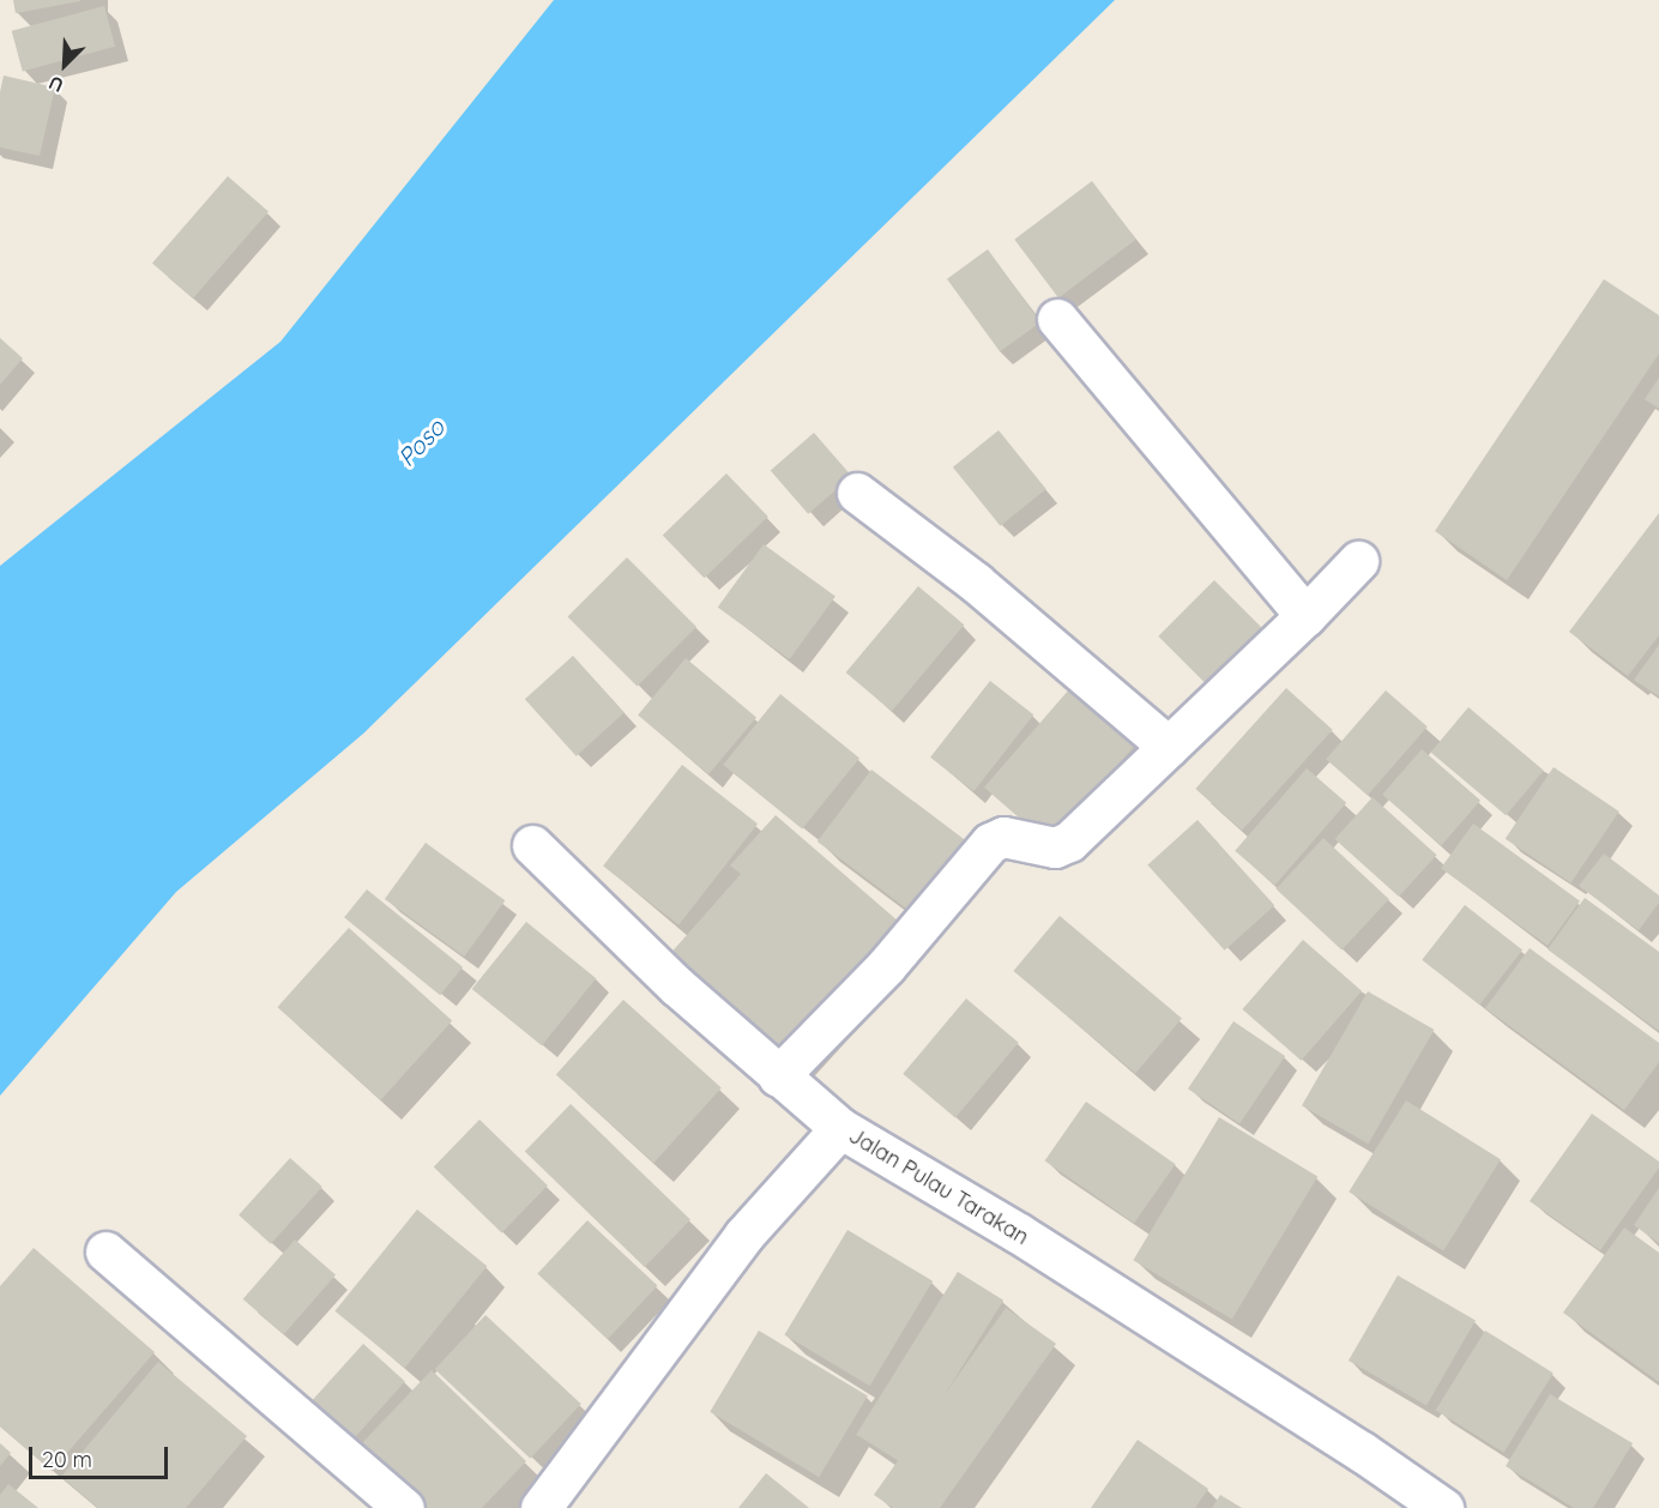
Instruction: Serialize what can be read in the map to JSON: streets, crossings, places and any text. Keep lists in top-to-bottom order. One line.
{"streets":{"street":["Jalan Pulau Tarakan"]},"water":["Poso"],"scale_bar":"20 m","north":"bottom left"}
